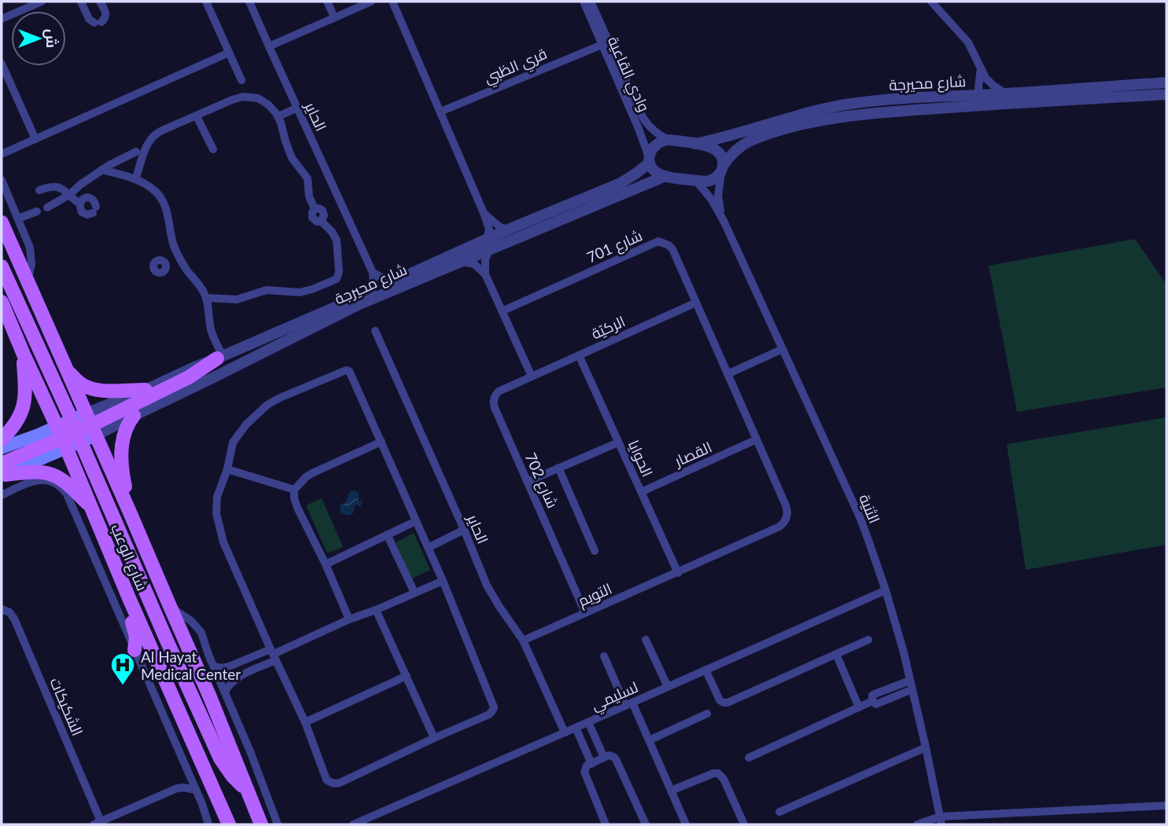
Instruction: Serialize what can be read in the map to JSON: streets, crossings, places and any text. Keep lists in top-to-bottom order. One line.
{"streets":{"main road":["شارع الوعب"],"street":["قري الظبي","وادي القاعية","شارع محيرجة","الحاير","شارع 701","الركيّة","القصار","الحوايا","شارع 702","الثنية","التويم","لسليمي","الشكيكات"]},"crossings":[["قري الظبي","وادي القاعية"],["وادي القاعية","شارع محيرجة"],["شارع محيرجة","الحاير"],["شارع محيرجة","الثنية"],["شارع محيرجة","شارع الوعب"],["الحاير","التويم"],["الحاير","لسليمي"],["شارع 701","الركيّة"],["شارع 701","القصار"],["شارع 701","الحوايا"],["شارع 701","التويم"],["الركيّة","الحوايا"],["الركيّة","شارع 702"],["القصار","الحوايا"],["الحوايا","التويم"],["شارع 702","التويم"],["الثنية","لسليمي"]],"places":{"hospital":["Al Hayat Medical Center"]},"north":"right"}
